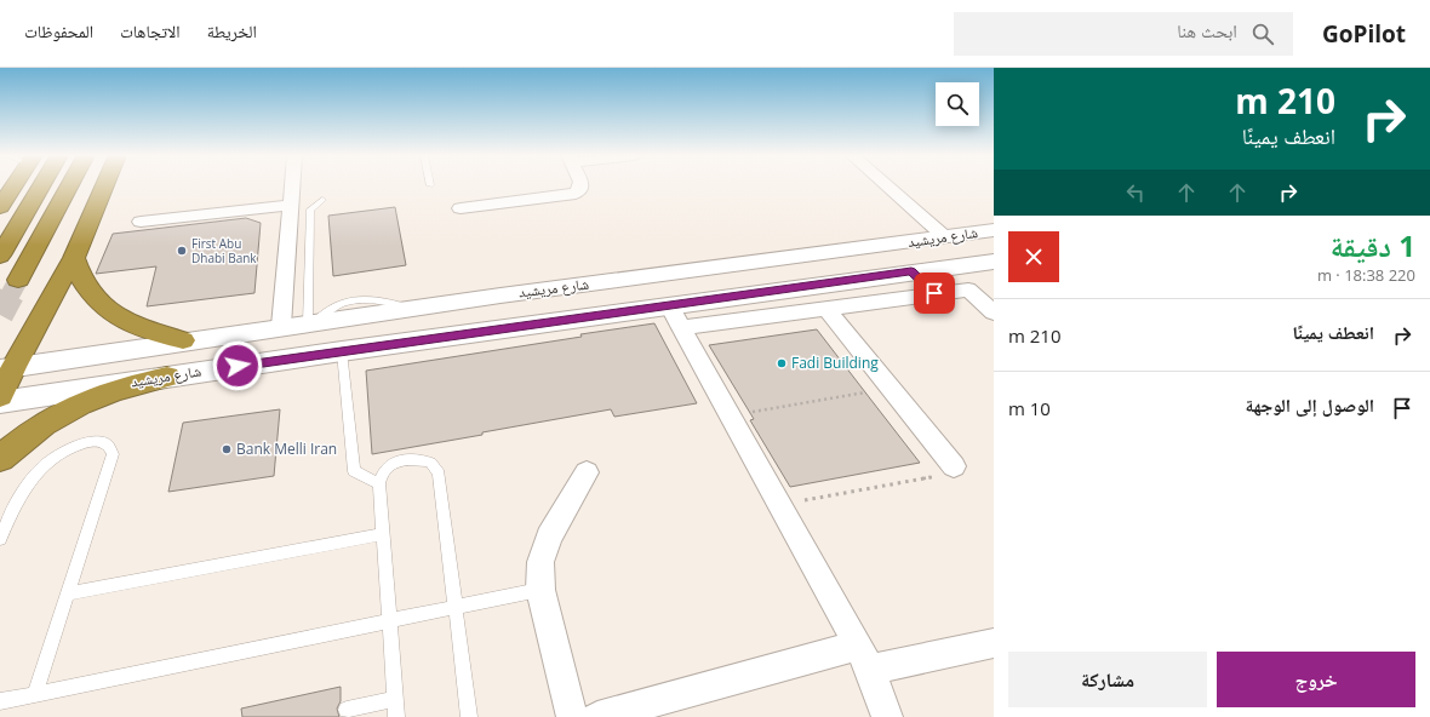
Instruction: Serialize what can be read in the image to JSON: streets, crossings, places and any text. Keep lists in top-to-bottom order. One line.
{"streets":{"main road":["شارع مريشيد"]},"places":["First Abu Dhabi Bank","Fadi Building","Bank Melli Iran"],"page":{"header":"GoPilot","search":"ابحث هنا","nav":["الخريطة","الاتجاهات","المحفوظات"],"turn":["210 m","انعطف يمينًا"],"heading":["1 دقيقة","220 m · 18:38"],"list":[{"name":"انعطف يمينًا","value":"210 m"},{"name":"الوصول إلى الوجهة","value":"10 m"}],"buttons":["خروج","مشاركة"]}}
